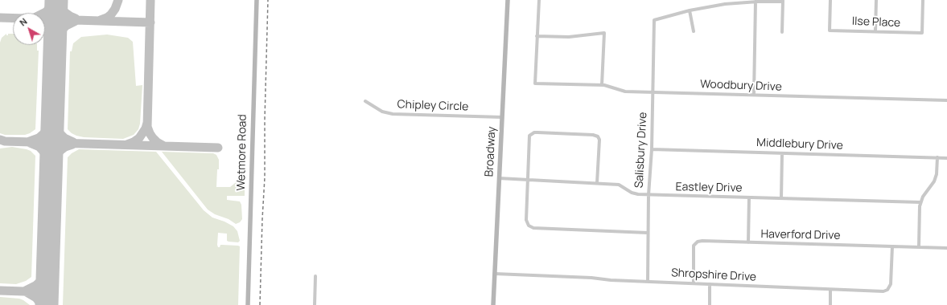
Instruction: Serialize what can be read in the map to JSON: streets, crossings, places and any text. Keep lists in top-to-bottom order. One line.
{"streets":{"main road":["Broadway","Wetmore Road"],"street":["Ilse Place","Woodbury Drive","Chipley Circle","Middlebury Drive","Salisbury Drive","Eastley Drive","Haverford Drive","Shropshire Drive"]},"crossings":[["Woodbury Drive","Salisbury Drive"],["Chipley Circle","Broadway"],["Middlebury Drive","Salisbury Drive"],["Salisbury Drive","Eastley Drive"],["Salisbury Drive","Shropshire Drive"],["Broadway","Eastley Drive"],["Broadway","Shropshire Drive"],["Haverford Drive","Shropshire Drive"]],"north":"top left"}
